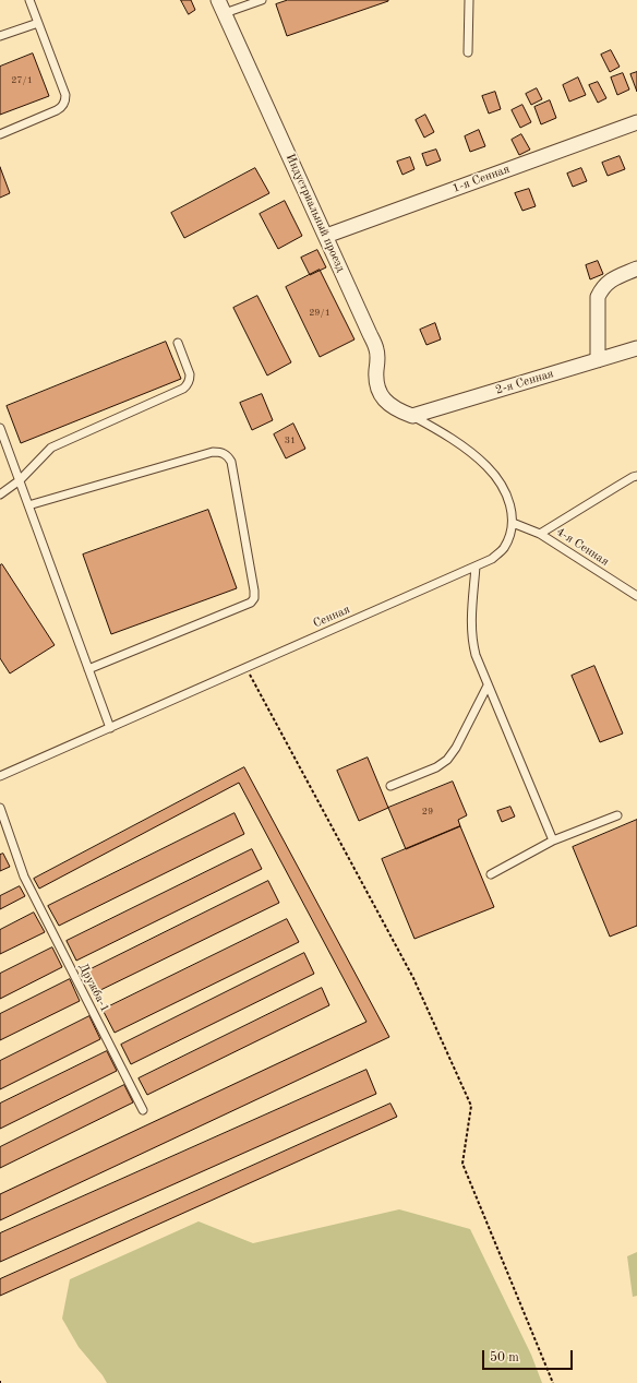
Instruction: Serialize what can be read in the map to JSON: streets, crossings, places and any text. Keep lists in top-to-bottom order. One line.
{"streets":{"street":["1-я Сенная","Индустриальный проезд","2-я Сенная"],"lane":["4-я Сенная","Сенная","Дружба-1"]},"crossings":[["1-я Сенная","Индустриальный проезд"],["Индустриальный проезд","2-я Сенная"],["Индустриальный проезд","Сенная"],["2-я Сенная","Сенная"],["4-я Сенная","Сенная"]],"house_numbers":["27/1","29/1","31","29"],"scale_bar":"50 m"}
